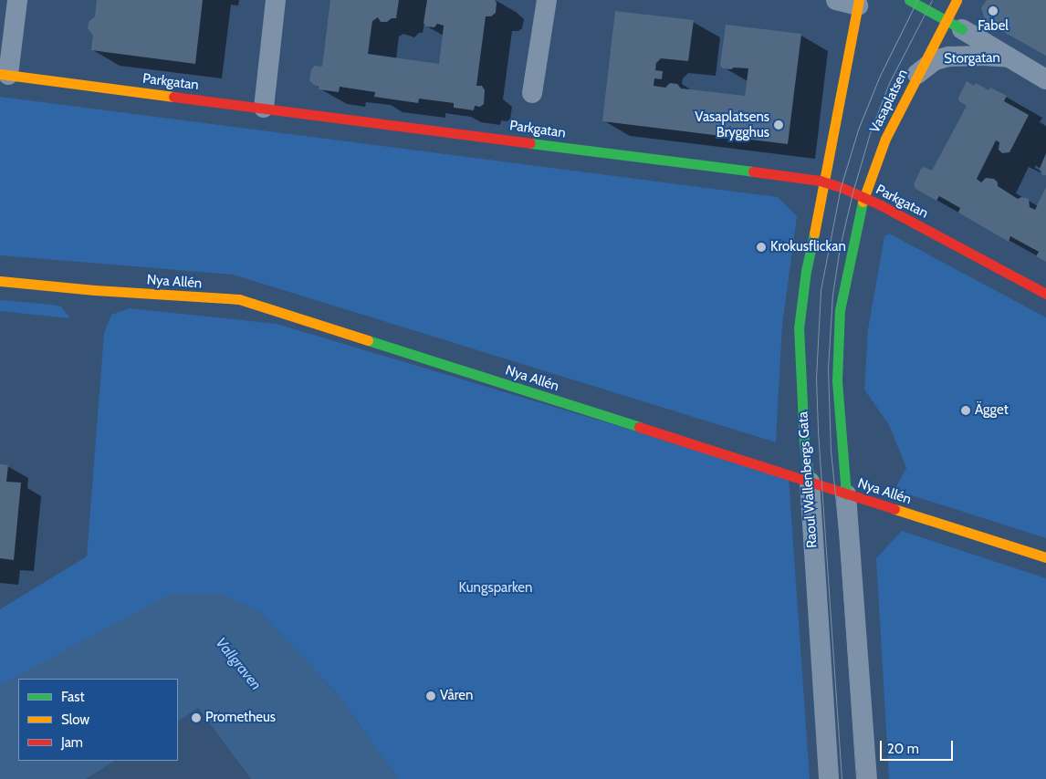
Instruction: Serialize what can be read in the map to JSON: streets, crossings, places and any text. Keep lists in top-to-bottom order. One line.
{"streets":{"main road":["Parkgatan","Vasaplatsen","Nya Allén","Raoul Wallenbergs Gata"],"street":["Storgatan"]},"crossings":[["Storgatan","Vasaplatsen"],["Parkgatan","Vasaplatsen"],["Parkgatan","Raoul Wallenbergs Gata"],["Nya Allén","Raoul Wallenbergs Gata"]],"water":["Vallgraven"],"parks":["Kungsparken"],"places":["Fabel","Vasaplatsens Brygghus","Krokusflickan","Ägget","Våren","Prometheus"],"legend":["Fast","Slow","Jam"],"scale_bar":"20 m"}
